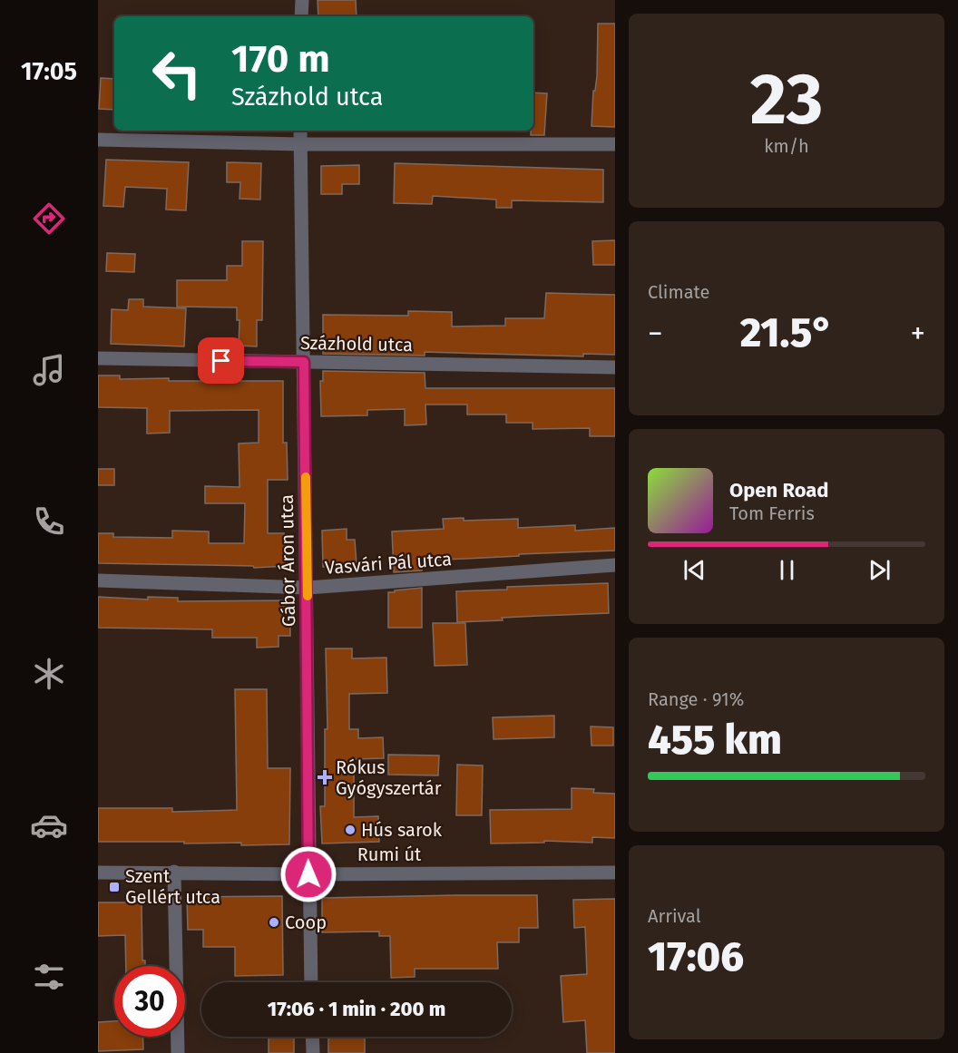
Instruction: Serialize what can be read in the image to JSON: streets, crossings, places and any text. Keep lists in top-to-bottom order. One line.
{"streets":{"street":["Százhold utca","Gábor Áron utca","Vasvári Pál utca","Rumi út"]},"crossings":[["Százhold utca","Gábor Áron utca"],["Gábor Áron utca","Vasvári Pál utca"],["Gábor Áron utca","Rumi út"]],"places":{"health":["Rókus Gyógyszertár"],"other":["Hús sarok","Coop"],"transit":["Szent Gellért utca"]},"page":{"tabs":"17:05","tile":[["23","km/h"],"Climate",["Range · 91%","455 km"],["Arrival","17:06"]],"turn":["170 m","Százhold utca"],"heat":["−","21.5°","+"],"song":["Open Road","Tom Ferris"],"limit":"30","trip":"17:06 · 1 min · 200 m"}}
